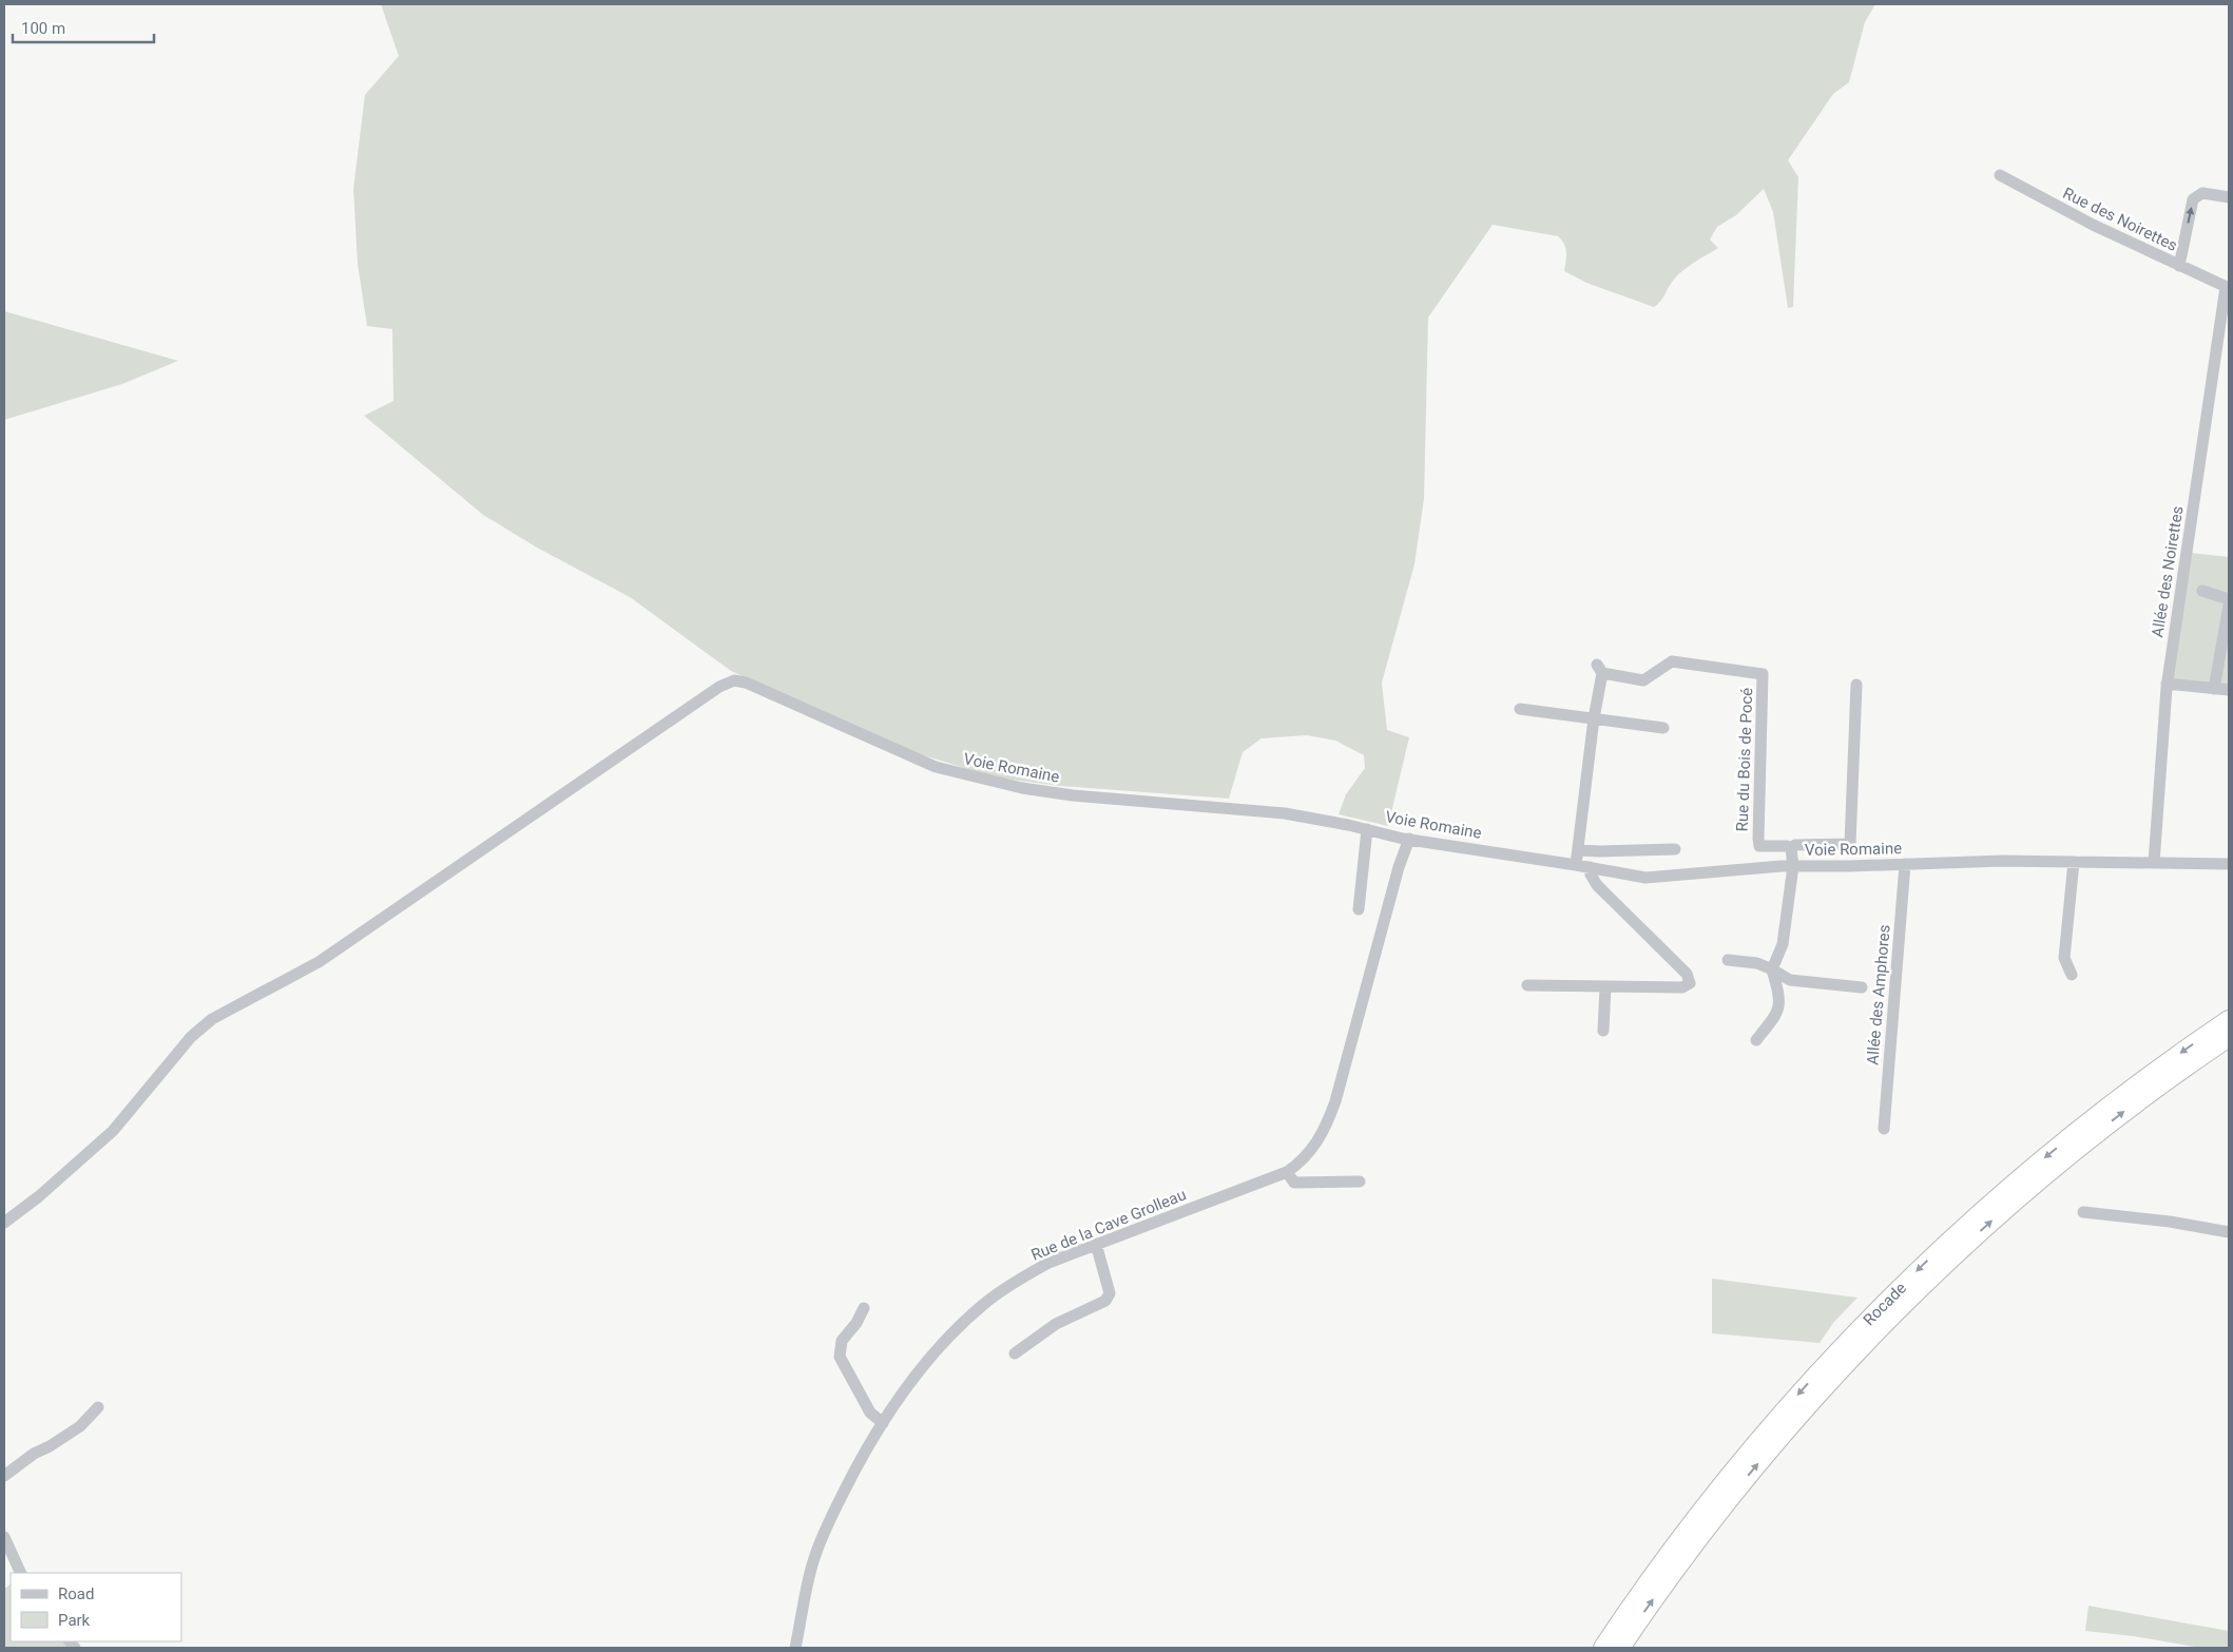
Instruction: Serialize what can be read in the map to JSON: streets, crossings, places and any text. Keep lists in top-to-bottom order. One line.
{"streets":{"highway":["Rocade"],"street":["Rue des Noirettes","Allée des Noirettes","Rue du Bois de Pocé","Voie Romaine","Allée des Amphores","Rue de la Cave Grolleau"]},"crossings":[["Rue des Noirettes","Allée des Noirettes"],["Allée des Noirettes","Voie Romaine"],["Voie Romaine","Allée des Amphores"],["Voie Romaine","Rue de la Cave Grolleau"]],"legend":["Road","Park"],"scale_bar":"100 m"}
